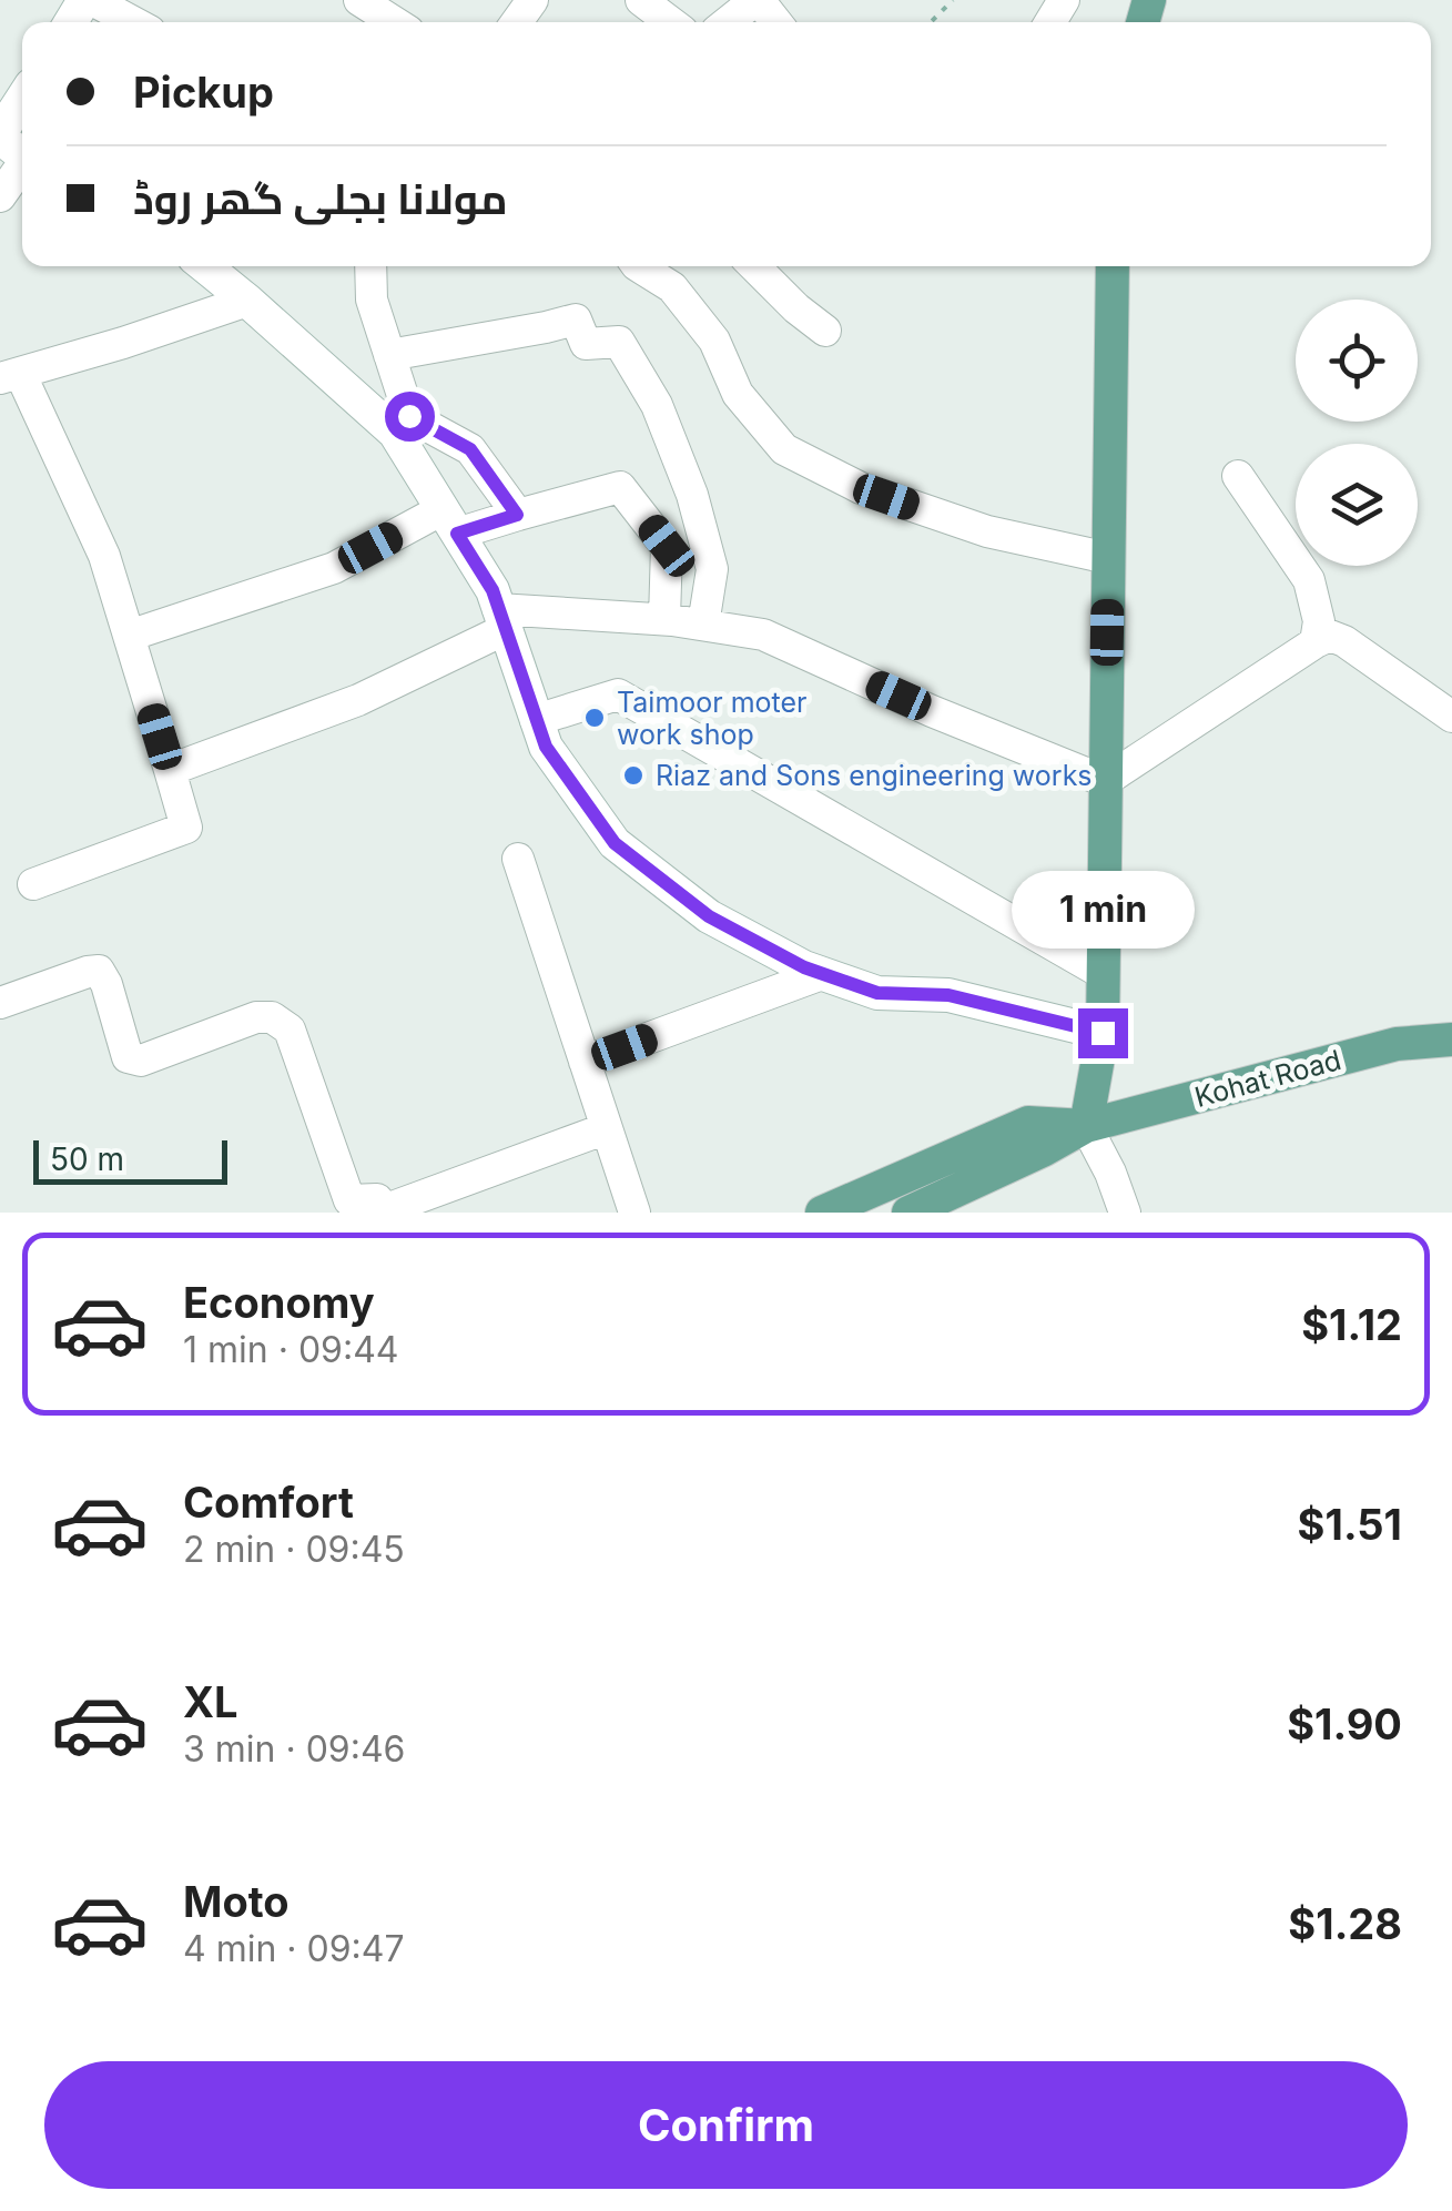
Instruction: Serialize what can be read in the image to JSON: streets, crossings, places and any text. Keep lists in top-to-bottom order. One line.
{"streets":{"main road":["Kohat Road"]},"places":["Taimoor moter work shop","Riaz and Sons engineering works"],"scale_bar":"50 m","page":{"banner":["Pickup","مولانا بجلی گھر روڈ"],"bubble":"1 min","scale":"50 m","list":[{"name":"Economy","note":"1 min · 09:44","value":"$1.12"},{"name":"Comfort","note":"2 min · 09:45","value":"$1.51"},{"name":"XL","note":"3 min · 09:46","value":"$1.90"},{"name":"Moto","note":"4 min · 09:47","value":"$1.28"}],"buttons":"Confirm"}}
